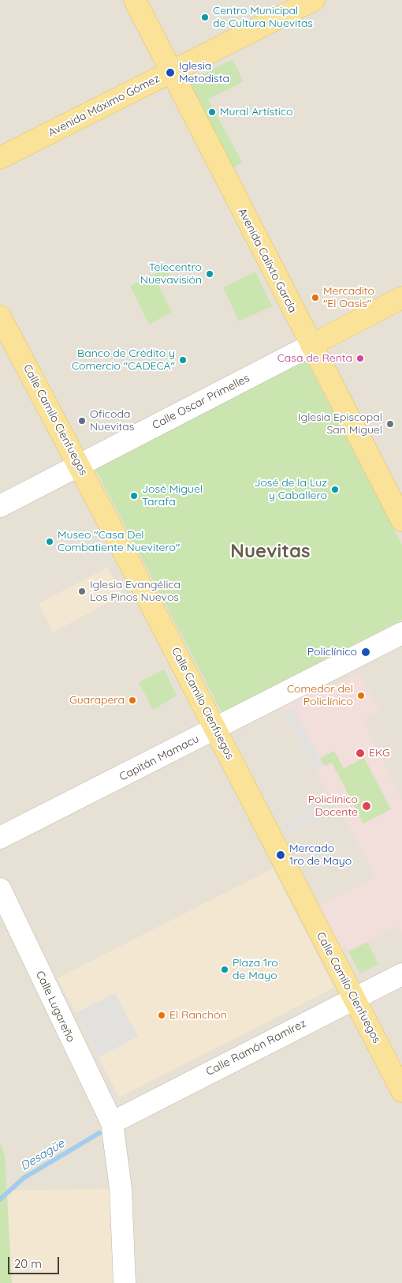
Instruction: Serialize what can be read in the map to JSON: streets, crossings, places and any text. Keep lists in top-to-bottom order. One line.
{"streets":{"main road":["Avenida Máximo Gómez","Avenida Calixto García","Calle Oscar Primelles","Calle Camilo Cienfuegos"],"street":["Capitán Mamacu","Calle Lugareño","Calle Ramón Ramírez"]},"crossings":[["Avenida Máximo Gómez","Avenida Calixto García"],["Avenida Calixto García","Calle Oscar Primelles"],["Calle Oscar Primelles","Calle Camilo Cienfuegos"],["Calle Camilo Cienfuegos","Capitán Mamacu"],["Calle Camilo Cienfuegos","Calle Ramón Ramírez"],["Calle Lugareño","Calle Ramón Ramírez"]],"districts":["Nuevitas"],"water":["Desagüe"],"places":["Centro Municipal de Cultura Nuevitas","Iglesia Metodista","Mural Artístico","Telecentro Nuevavisión","Mercadito \"El Oasis\"","Casa de Renta","Banco de Crédito y Comercio \"CADECA\"","Oficoda Nuevitas","Iglesia Episcopal San Miguel","José de la Luz y Caballero","José Miguel Tarafa","Museo \"Casa Del Combatiente Nuevitero\"","Iglesia Evangélica Los Pinos Nuevos","Policlínico","Comedor del Policlínico","Guarapera","EKG","Policlínico Docente","Mercado 1ro de Mayo","Plaza 1ro de Mayo","El Ranchón"],"scale_bar":"20 m"}
